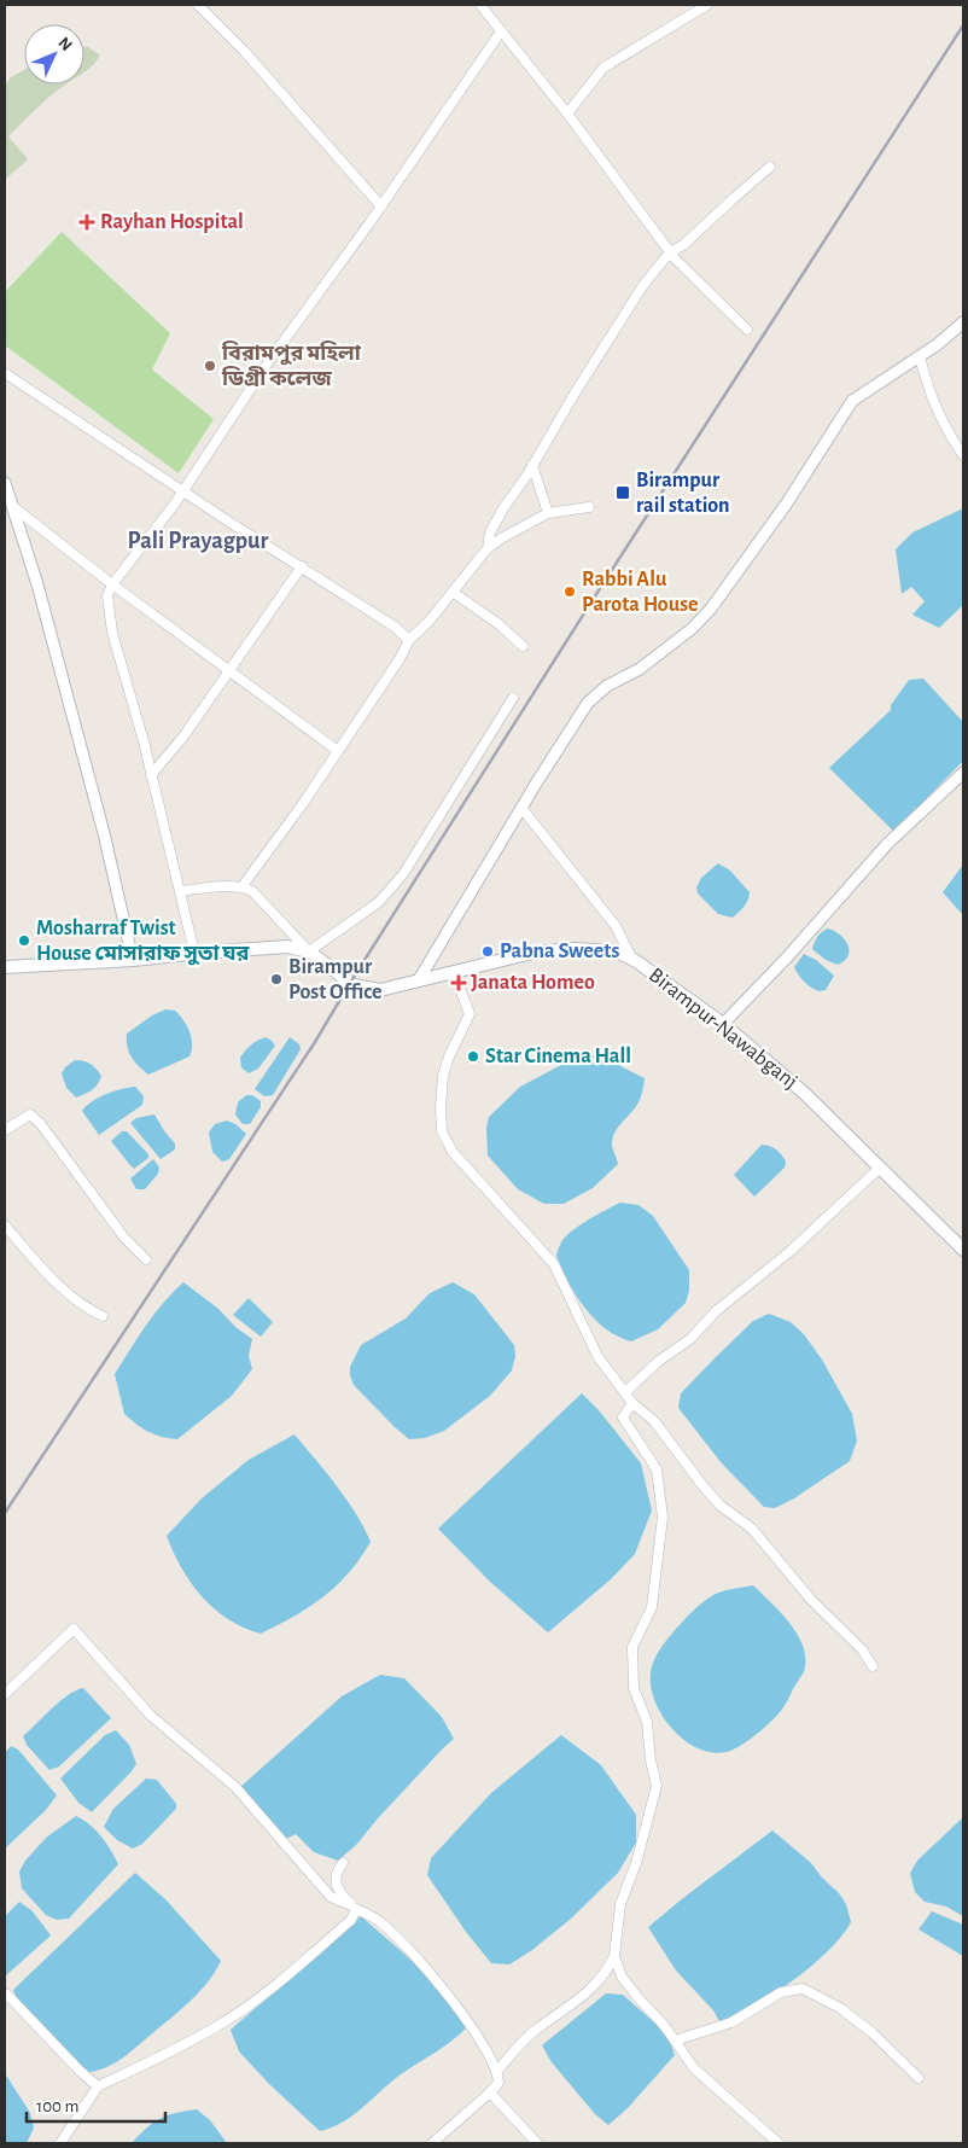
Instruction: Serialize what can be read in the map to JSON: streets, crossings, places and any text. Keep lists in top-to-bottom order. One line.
{"streets":{"main road":["Birampur-Nawabganj"]},"districts":["Pali Prayagpur"],"places":{"health":["Rayhan Hospital","Janata Homeo"],"other":["বিরামপুর মহিলা ডিগ্রী কলেজ","Rabbi Alu Parota House","Mosharraf Twist House মোসারাফ সুতা ঘর","Pabna Sweets","Birampur Post Office","Star Cinema Hall"],"transit":["Birampur rail station"]},"scale_bar":"100 m","north":"top right"}
